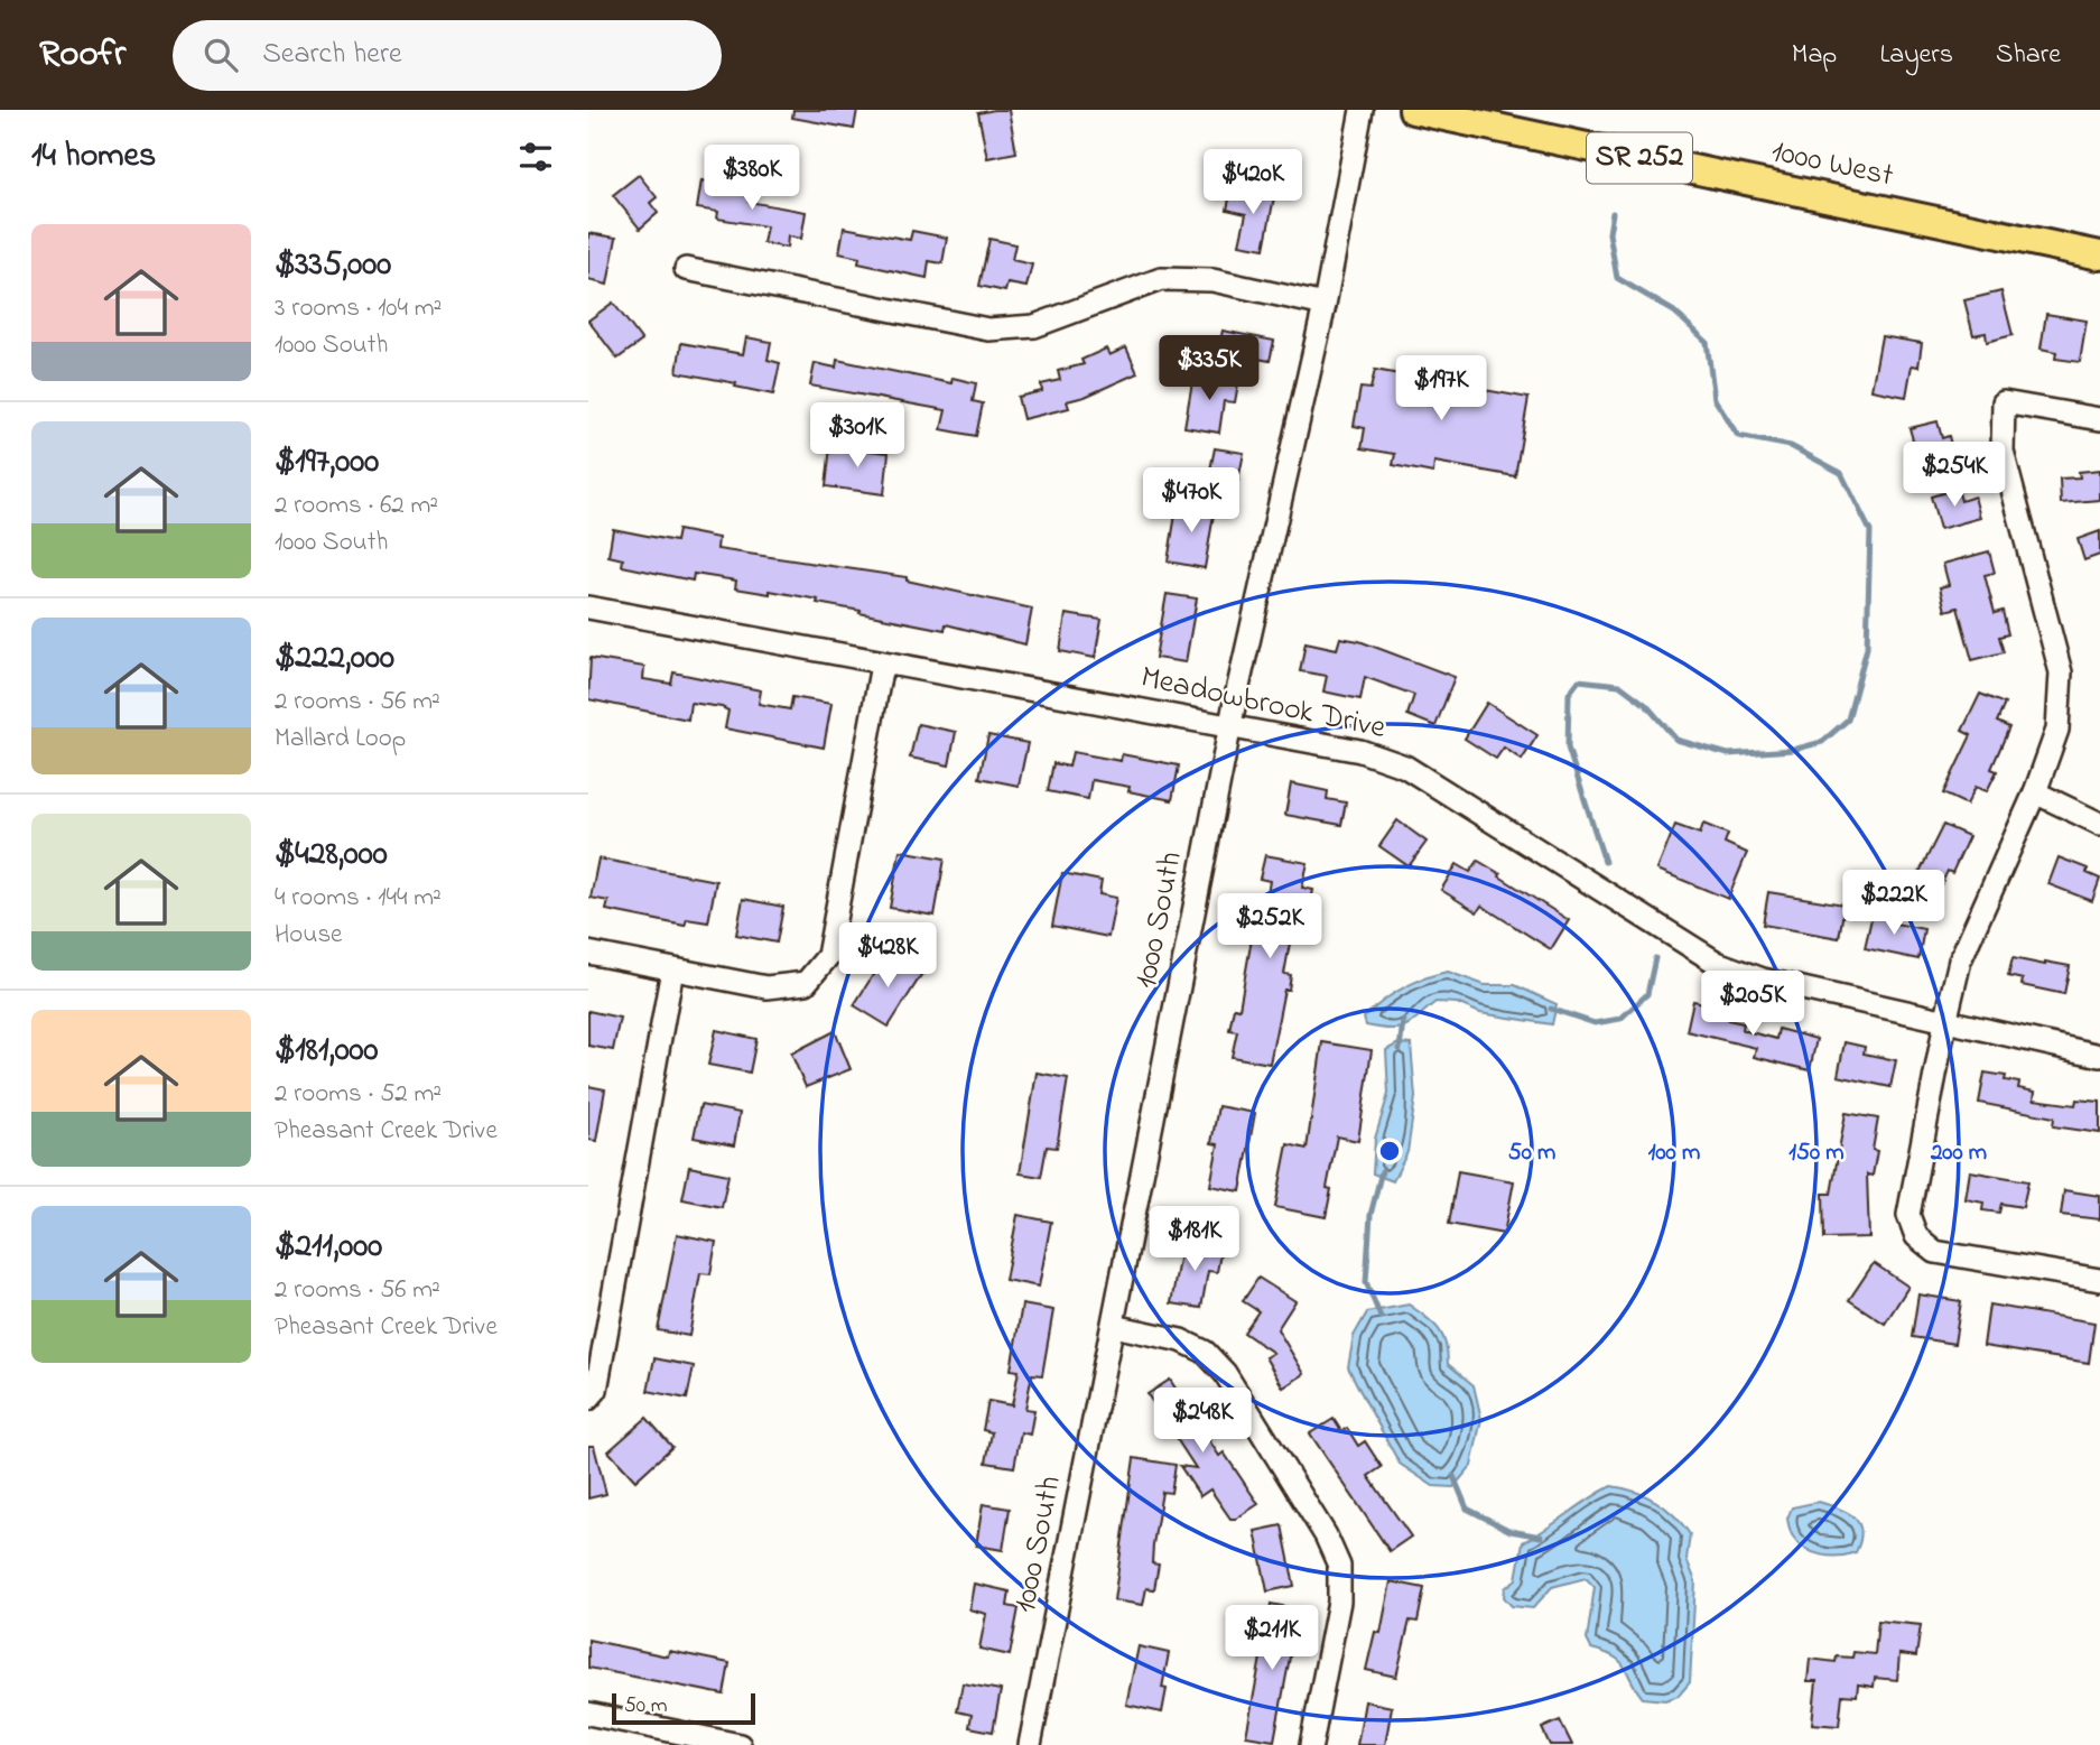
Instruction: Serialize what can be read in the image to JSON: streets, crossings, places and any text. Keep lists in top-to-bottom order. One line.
{"streets":{"main road":["SR 252","1000 West"],"street":["Meadowbrook Drive","1000 South"]},"crossings":[["Meadowbrook Drive","1000 South"]],"scale_bar":"50 m","page":{"header":"Roofr","search":"Search here","nav":["Map","Layers","Share"],"heading":"14 homes","price":["$380K","$420K","$335K","$197K","$301K","$254K","$470K","$222K","$252K","$428K","$205K","$181K","$248K","$211K"],"list":[{"name":"$335,000","note":"3 rooms · 104 m² · 1000 South"},{"name":"$197,000","note":"2 rooms · 62 m² · 1000 South"},{"name":"$222,000","note":"2 rooms · 56 m² · Mallard Loop"},{"name":"$428,000","note":"4 rooms · 144 m² · House"},{"name":"$181,000","note":"2 rooms · 52 m² · Pheasant Creek Drive"},{"name":"$211,000","note":"2 rooms · 56 m² · Pheasant Creek Drive"}],"scale":"50 m"},"rings":["50 m","100 m","150 m","200 m"]}
